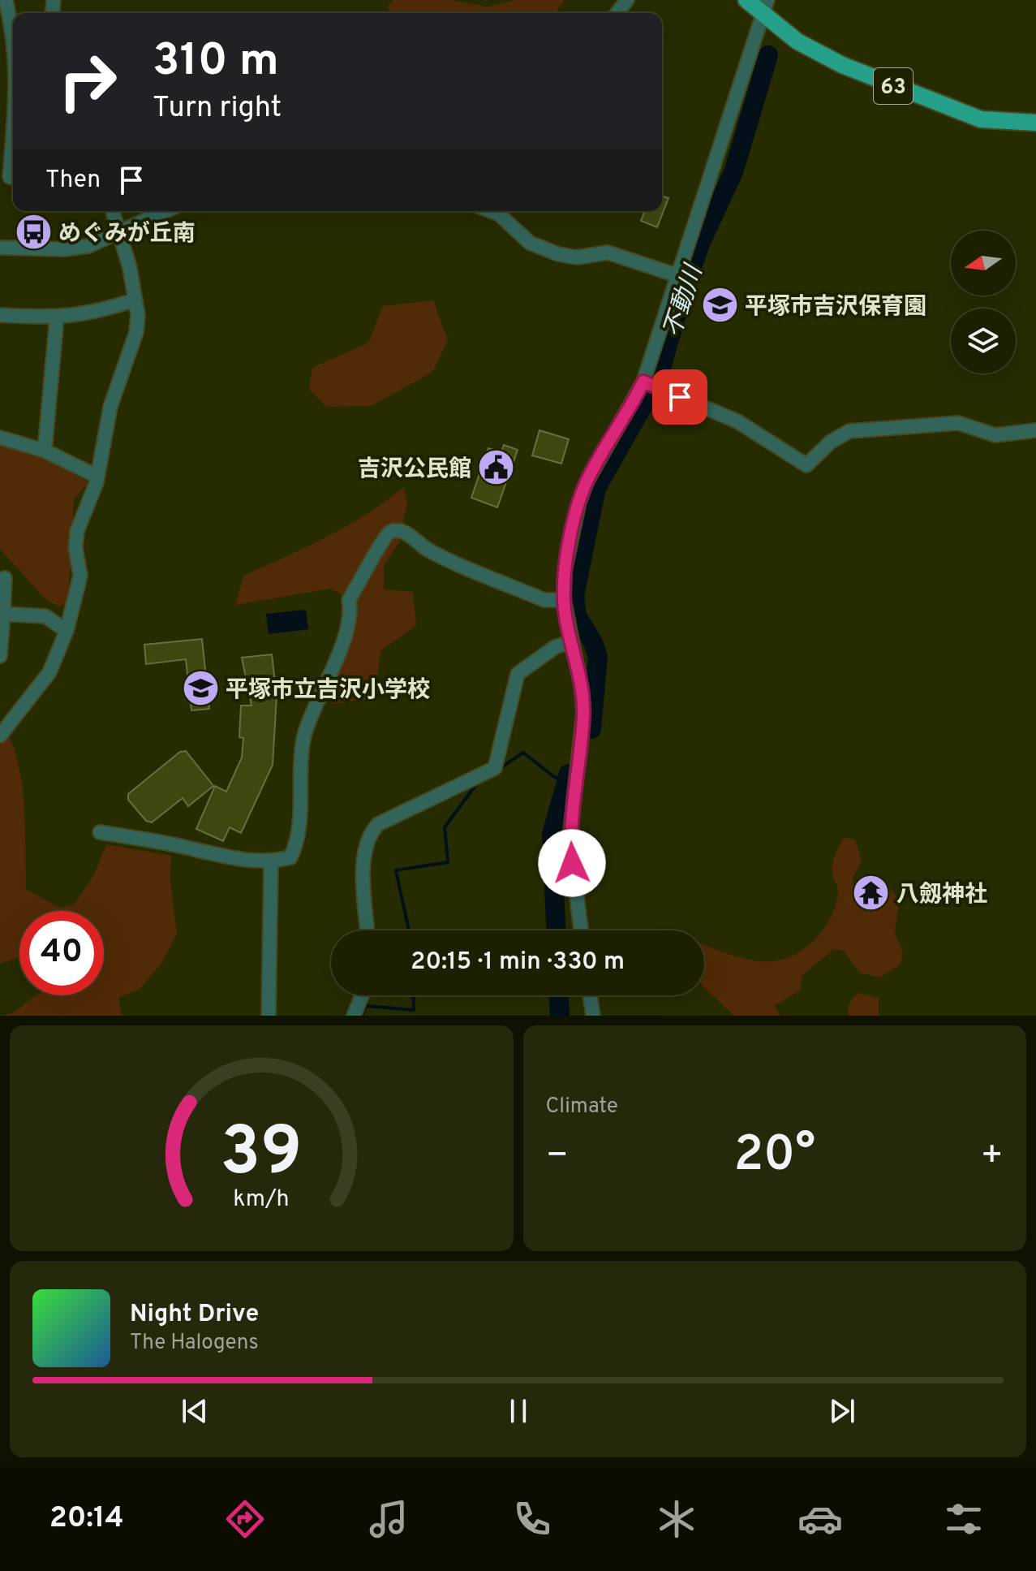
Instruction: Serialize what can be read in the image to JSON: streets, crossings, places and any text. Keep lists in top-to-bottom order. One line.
{"streets":{"main road":["63"]},"water":["不動川"],"places":{"bus stop":["めぐみが丘南"],"school or university":["平塚市吉沢保育園","平塚市立吉沢小学校"],"public building":["吉沢公民館"],"temple":["八劔神社"]},"north":"left","page":{"turn":["310 m","Turn right"],"then":"Then","limit":"40","trip":"20:15 · 1 min · 330 m","tile":"Climate","heat":["−","20°","+"],"song":["Night Drive","The Halogens"],"tabs":"20:14","gauge":["39","km/h"]}}
